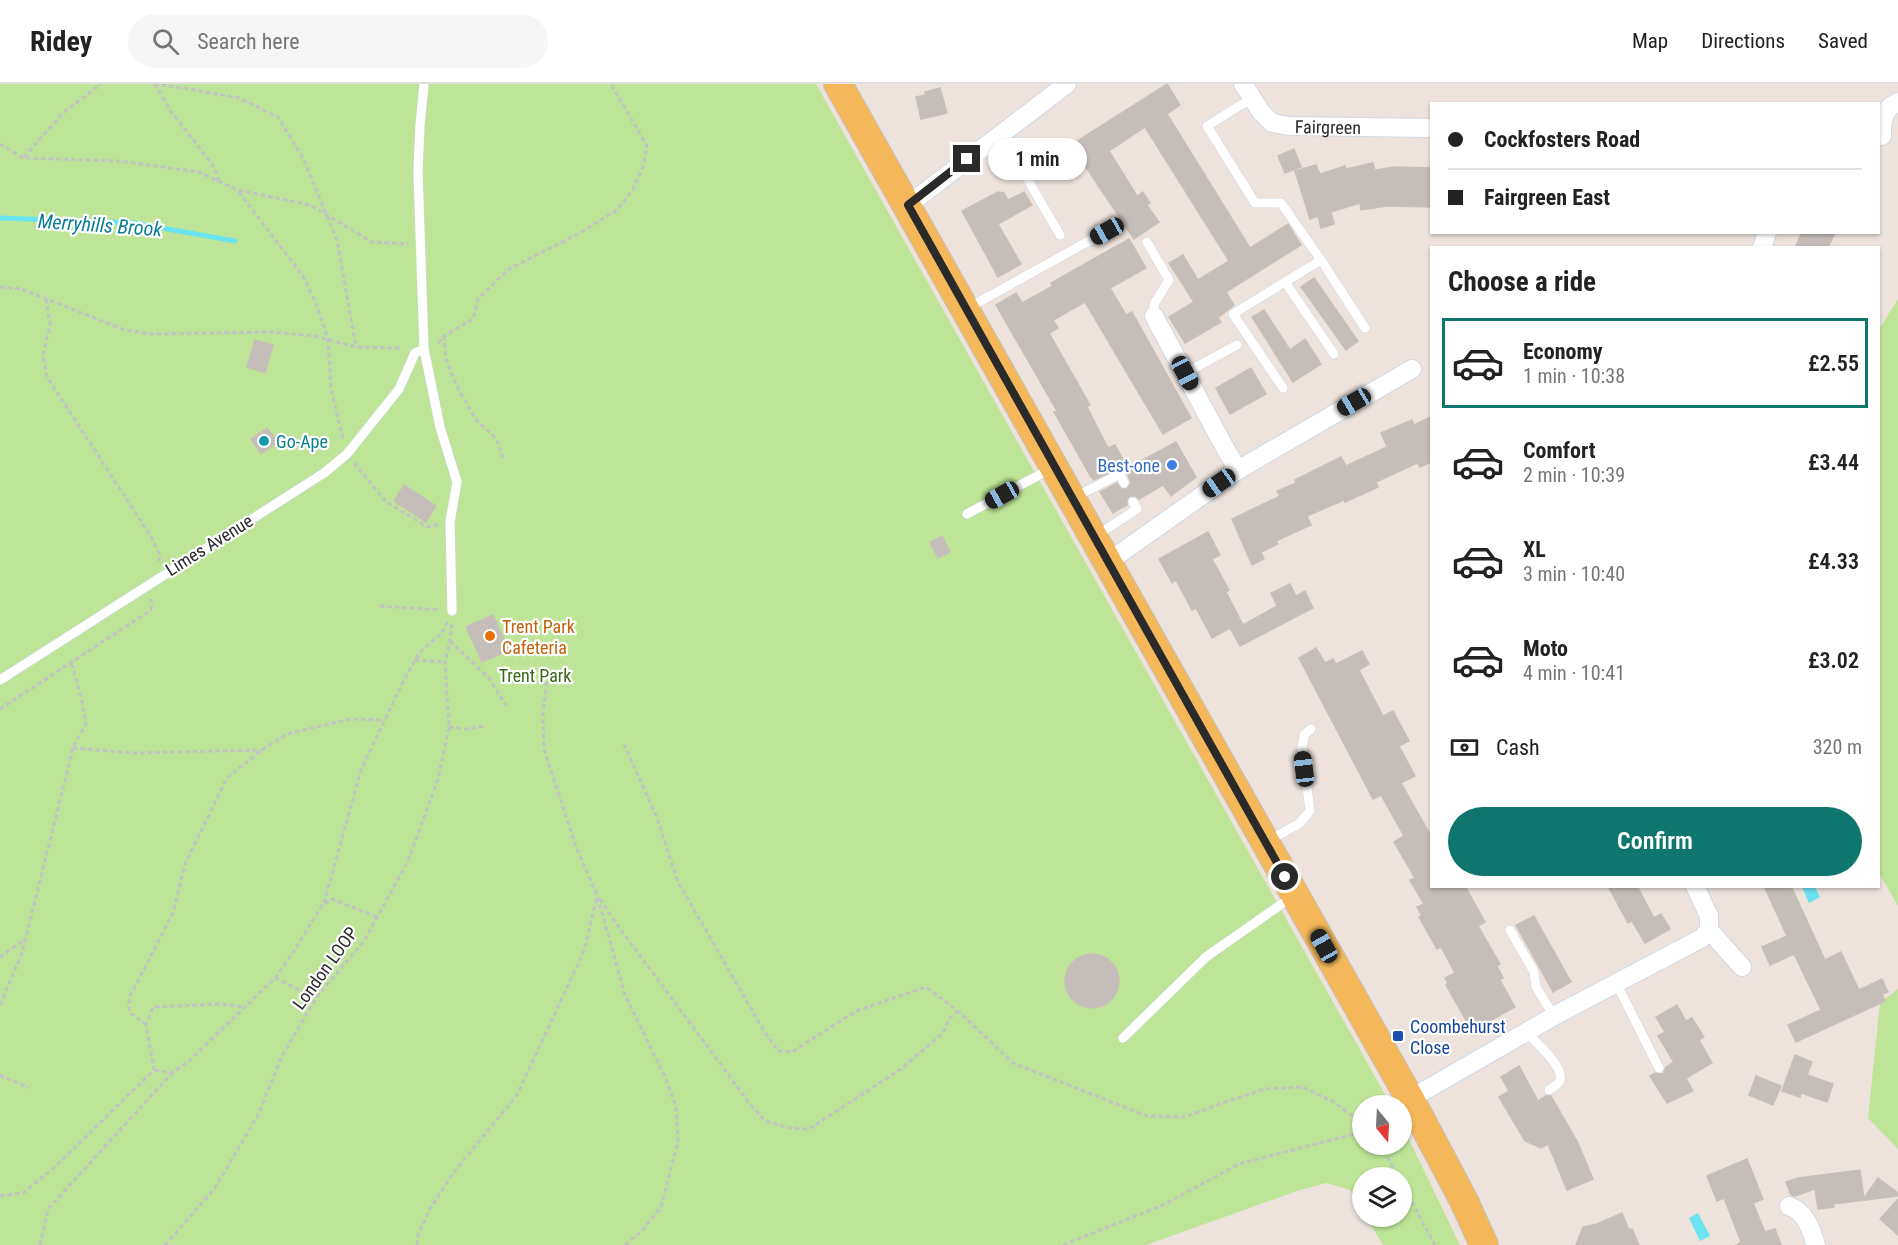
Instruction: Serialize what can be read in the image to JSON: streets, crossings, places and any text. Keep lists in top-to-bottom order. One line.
{"streets":{"street":["Fairgreen"],"lane":["Limes Avenue"],"path":["London LOOP"]},"water":["Merryhills Brook"],"parks":["Trent Park"],"places":{"other":["Go-Ape","Best-one","Trent Park Cafeteria"],"transit":["Coombehurst Close"]},"north":"bottom","page":{"header":"Ridey","search":"Search here","nav":["Map","Directions","Saved"],"banner":["Cockfosters Road","Fairgreen East"],"bubble":"1 min","heading":"Choose a ride","list":[{"name":"Economy","note":"1 min · 10:38","value":"£2.55"},{"name":"Comfort","note":"2 min · 10:39","value":"£3.44"},{"name":"XL","note":"3 min · 10:40","value":"£4.33"},{"name":"Moto","note":"4 min · 10:41","value":"£3.02"}],"pay":["Cash","320 m"],"buttons":"Confirm"}}
